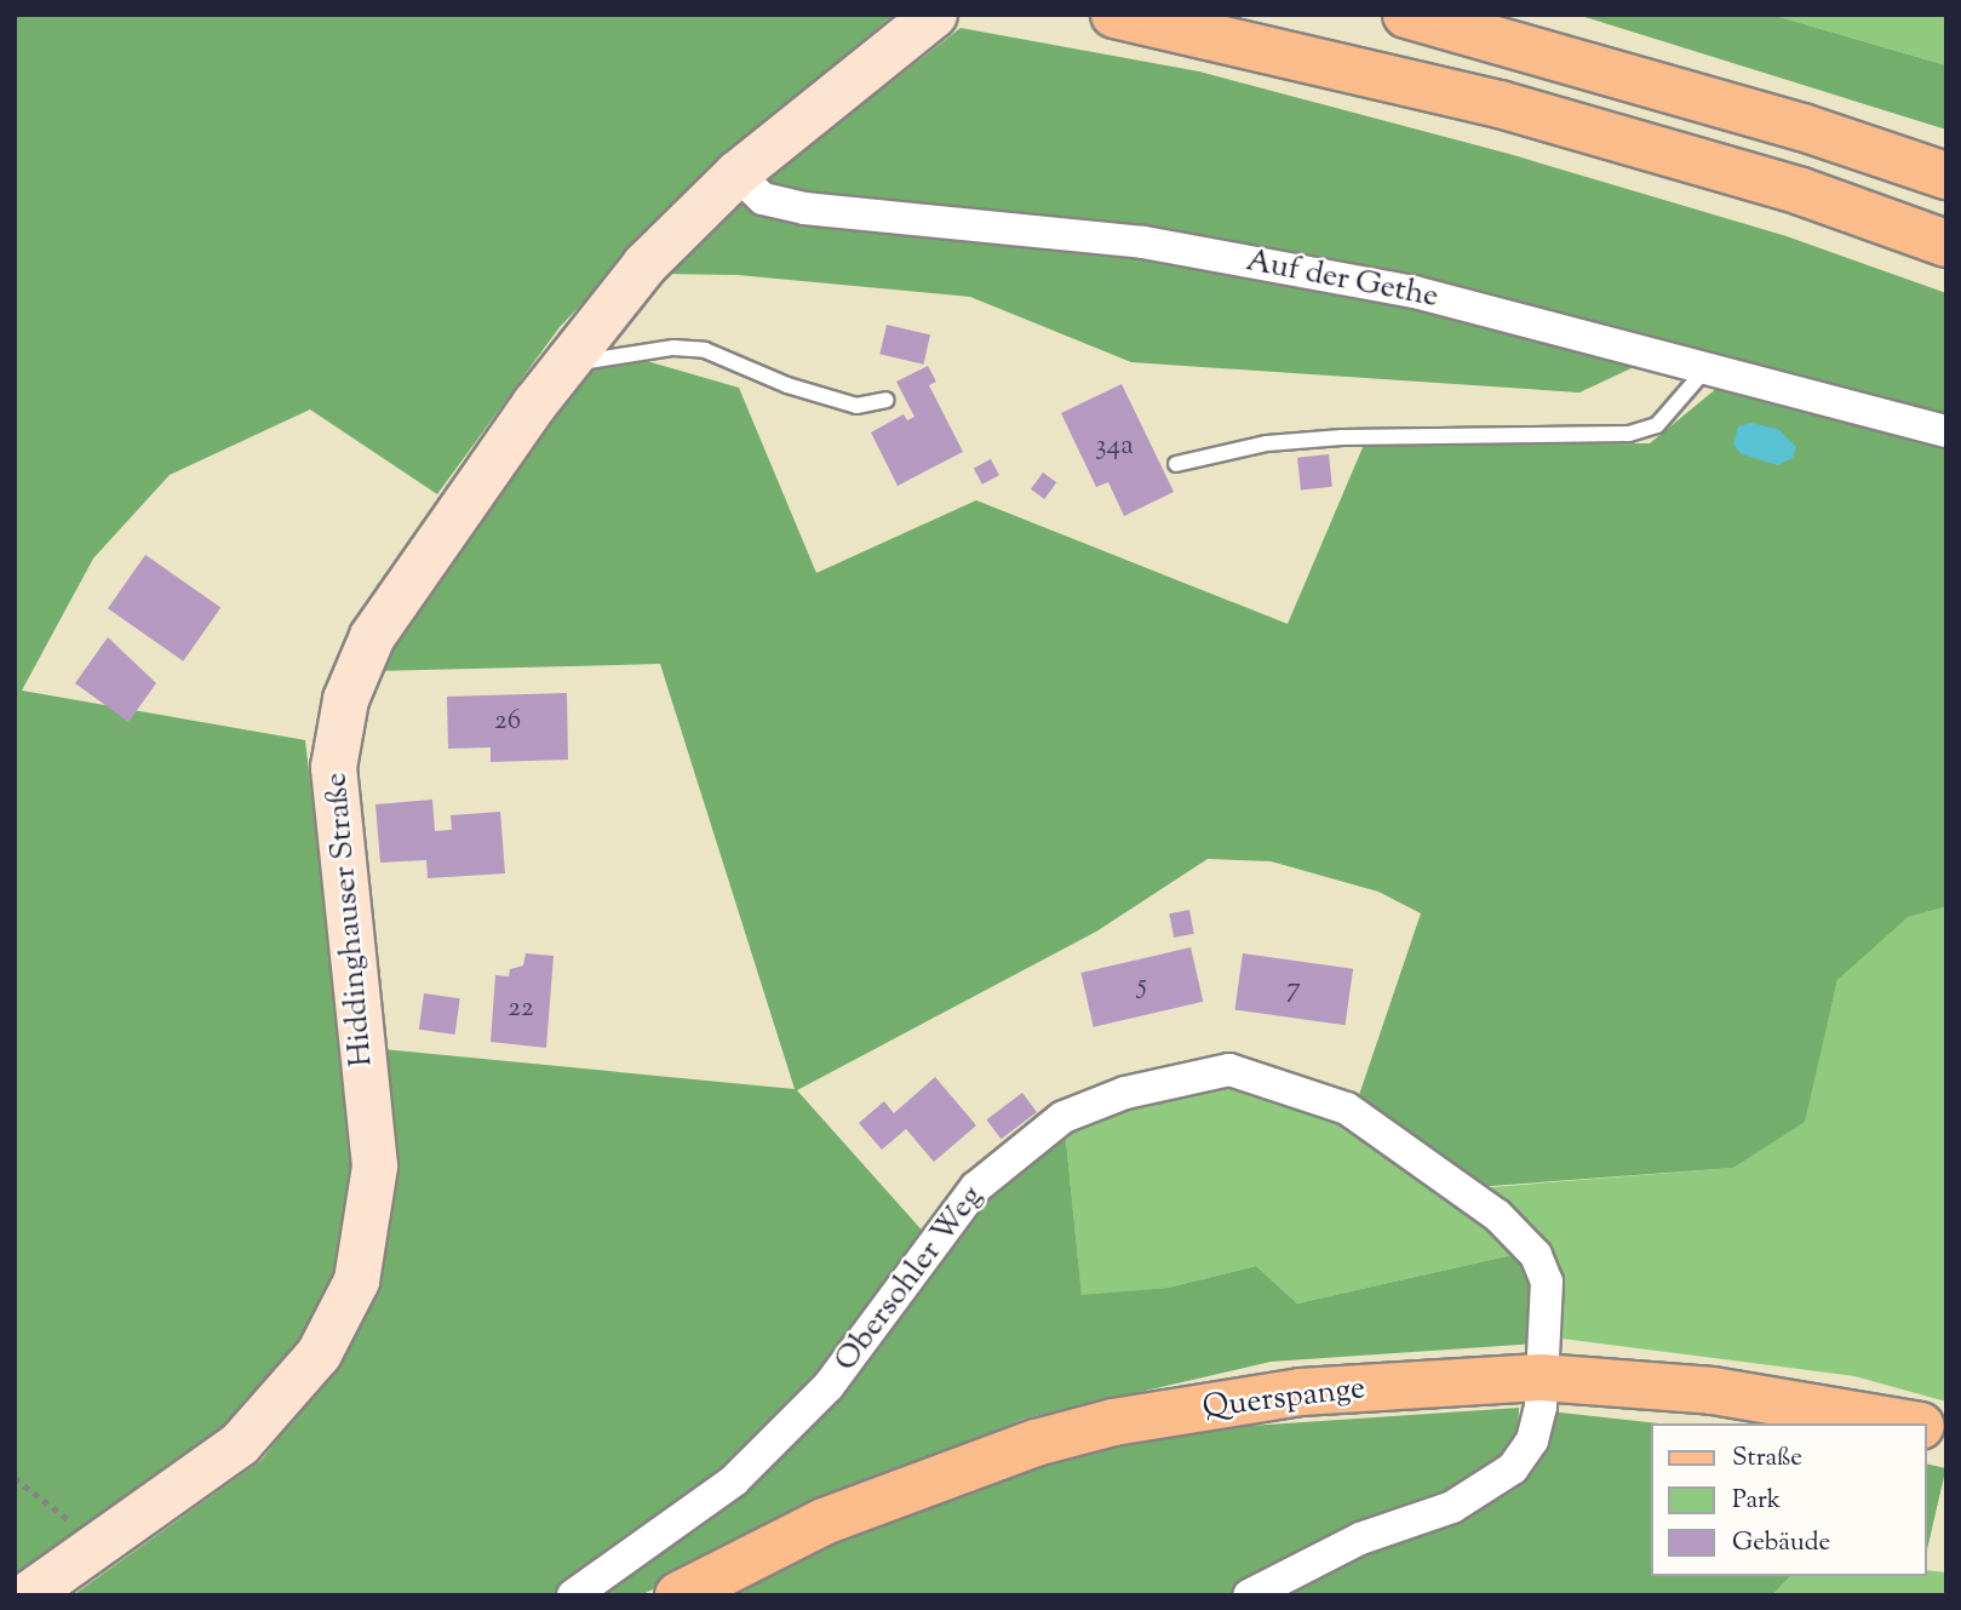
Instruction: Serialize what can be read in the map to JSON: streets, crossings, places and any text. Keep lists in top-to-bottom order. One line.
{"streets":{"main road":["Querspange"],"street":["Auf der Gethe","Hiddinghauser Straße","Obersohler Weg"]},"crossings":[["Auf der Gethe","Hiddinghauser Straße"],["Obersohler Weg","Querspange"]],"house_numbers":["34a","26","5","7","22"],"legend":["Straße","Park","Gebäude"]}
